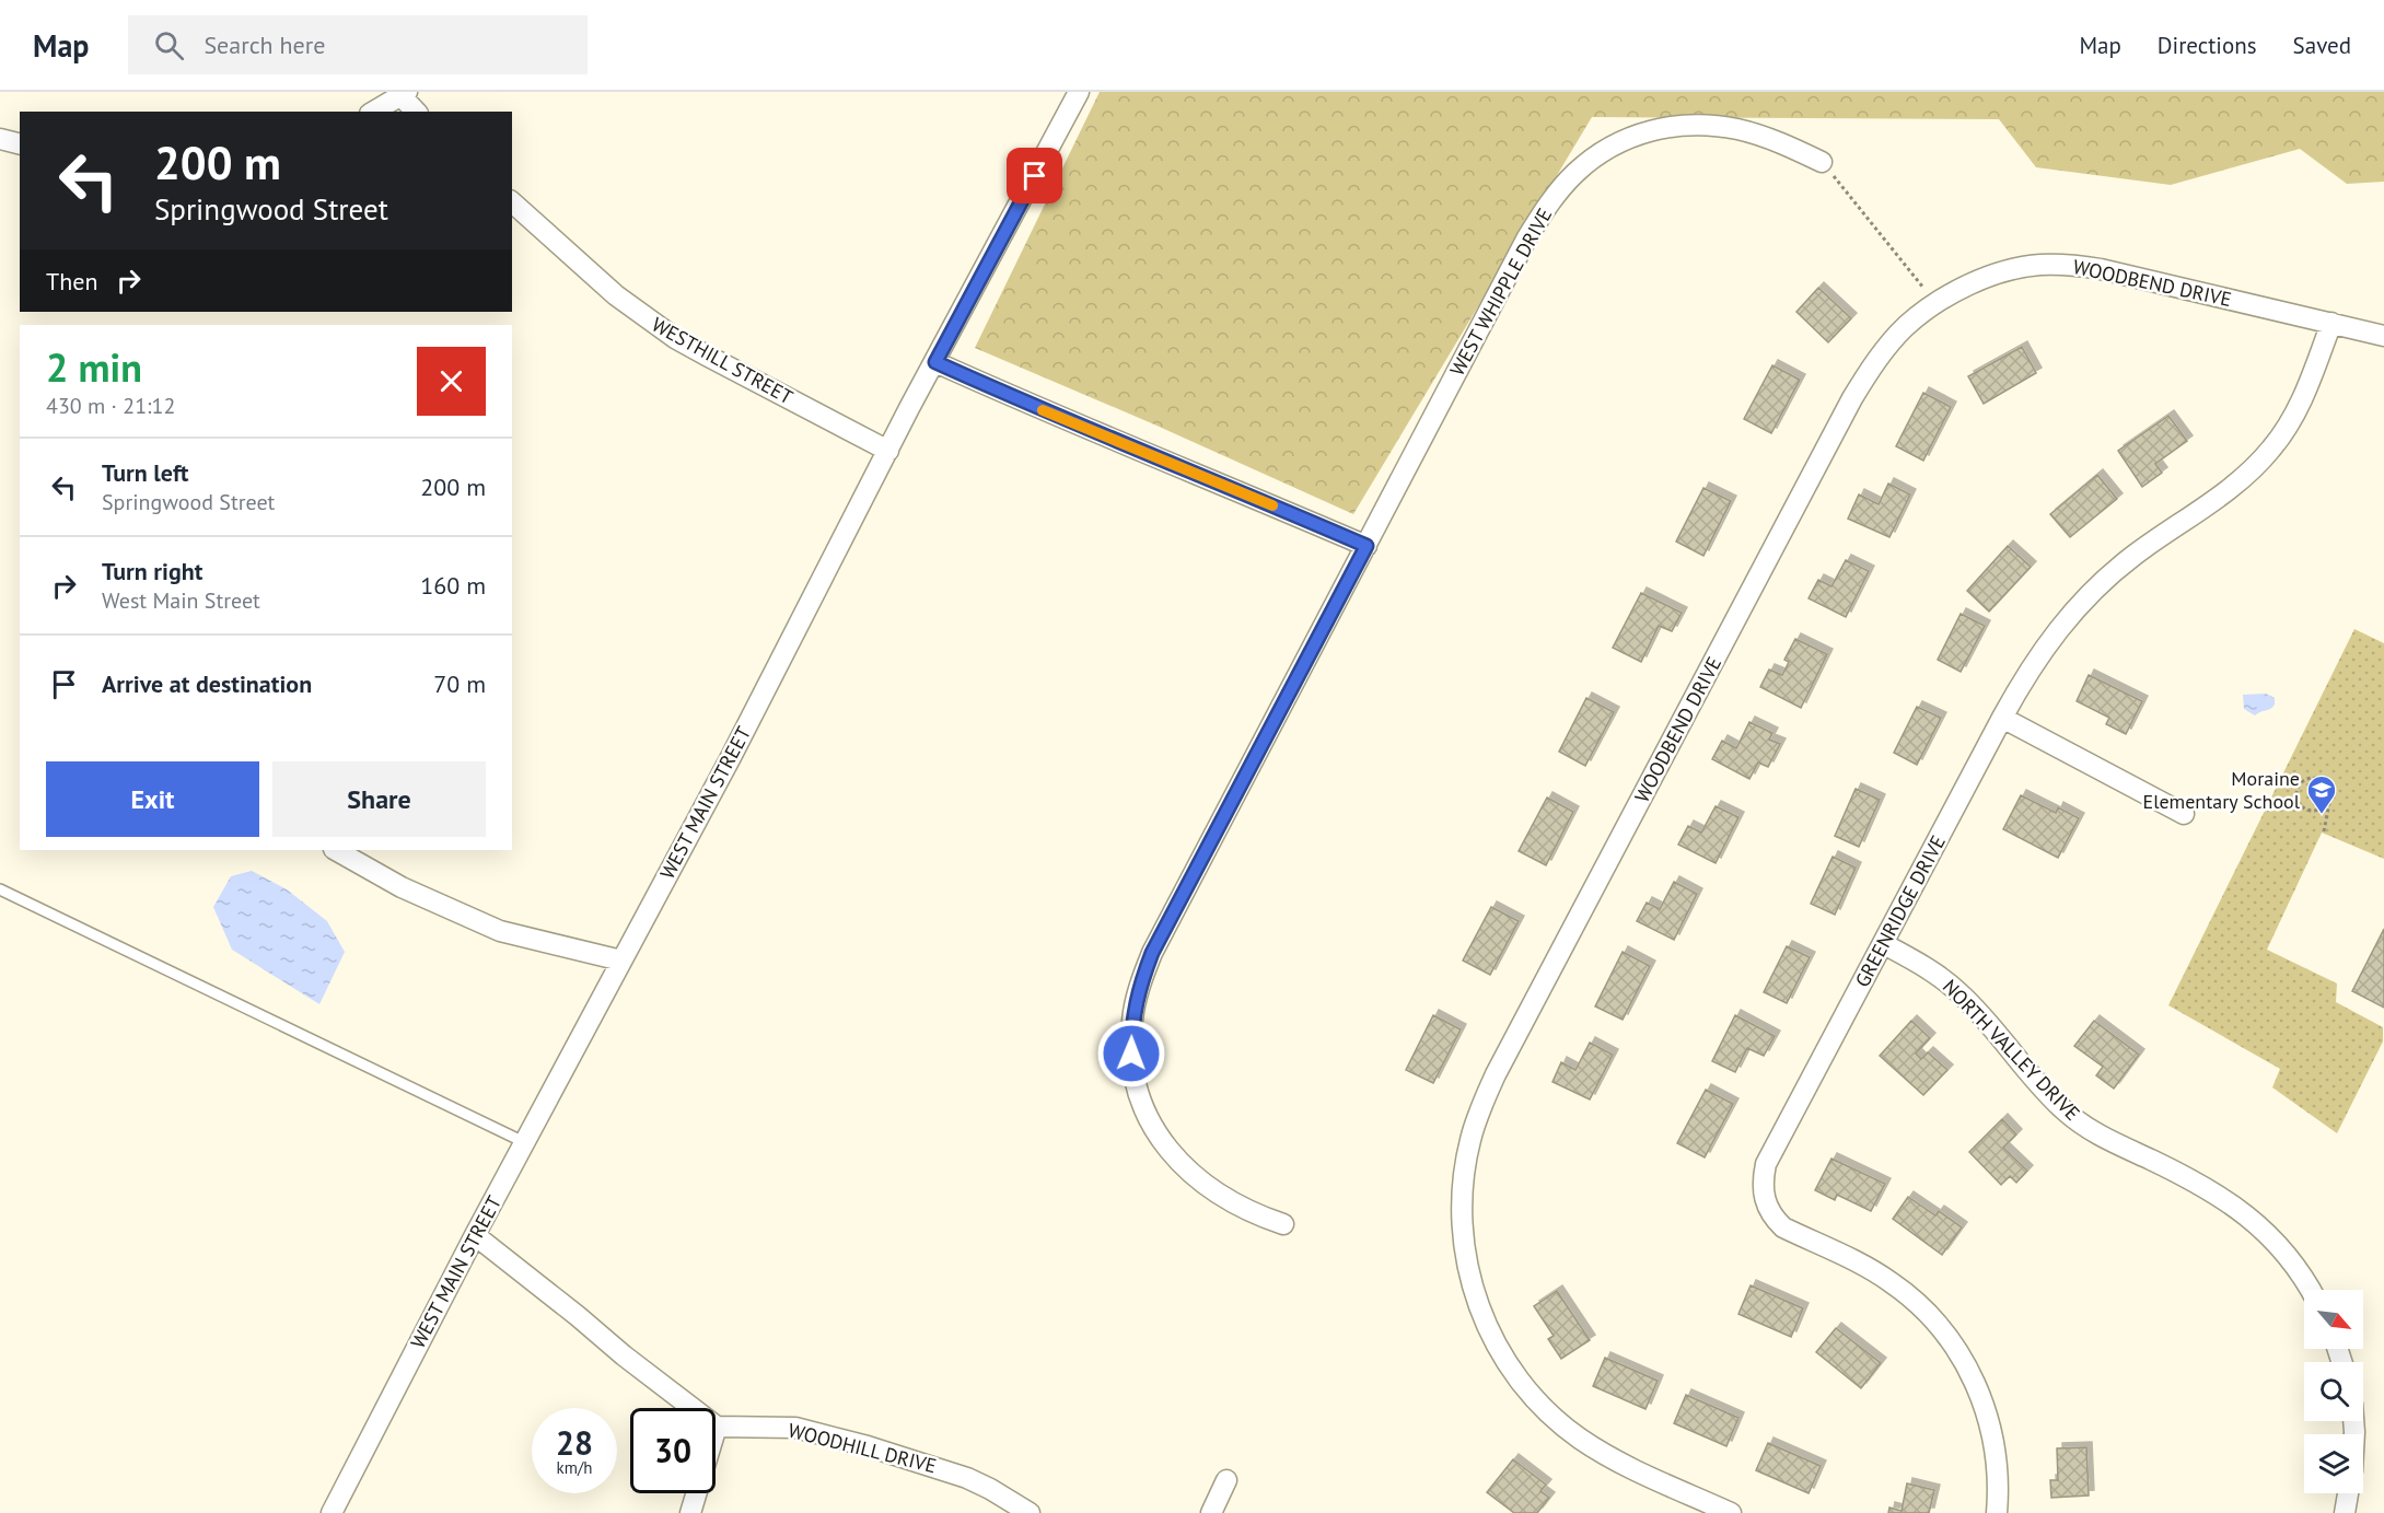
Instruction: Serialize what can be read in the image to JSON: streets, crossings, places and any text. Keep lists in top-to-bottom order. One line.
{"streets":{"street":["WOODBEND DRIVE","WEST WHIPPLE DRIVE","WESTHILL STREET","WEST MAIN STREET","GREENRIDGE DRIVE","NORTH VALLEY DRIVE","WOODHILL DRIVE"]},"crossings":[["WOODBEND DRIVE","GREENRIDGE DRIVE"],["WESTHILL STREET","WEST MAIN STREET"],["GREENRIDGE DRIVE","NORTH VALLEY DRIVE"]],"places":{"school or university":["Moraine Elementary School"]},"north":"bottom right","page":{"header":"Map","search":"Search here","nav":["Map","Directions","Saved"],"turn":["200 m","Springwood Street"],"then":"Then","heading":["2 min","430 m · 21:12"],"list":[{"name":"Turn left","note":"Springwood Street","value":"200 m"},{"name":"Turn right","note":"West Main Street","value":"160 m"},{"name":"Arrive at destination","value":"70 m"}],"buttons":["Exit","Share"],"speed":"28 km/h","limit":"30"}}
